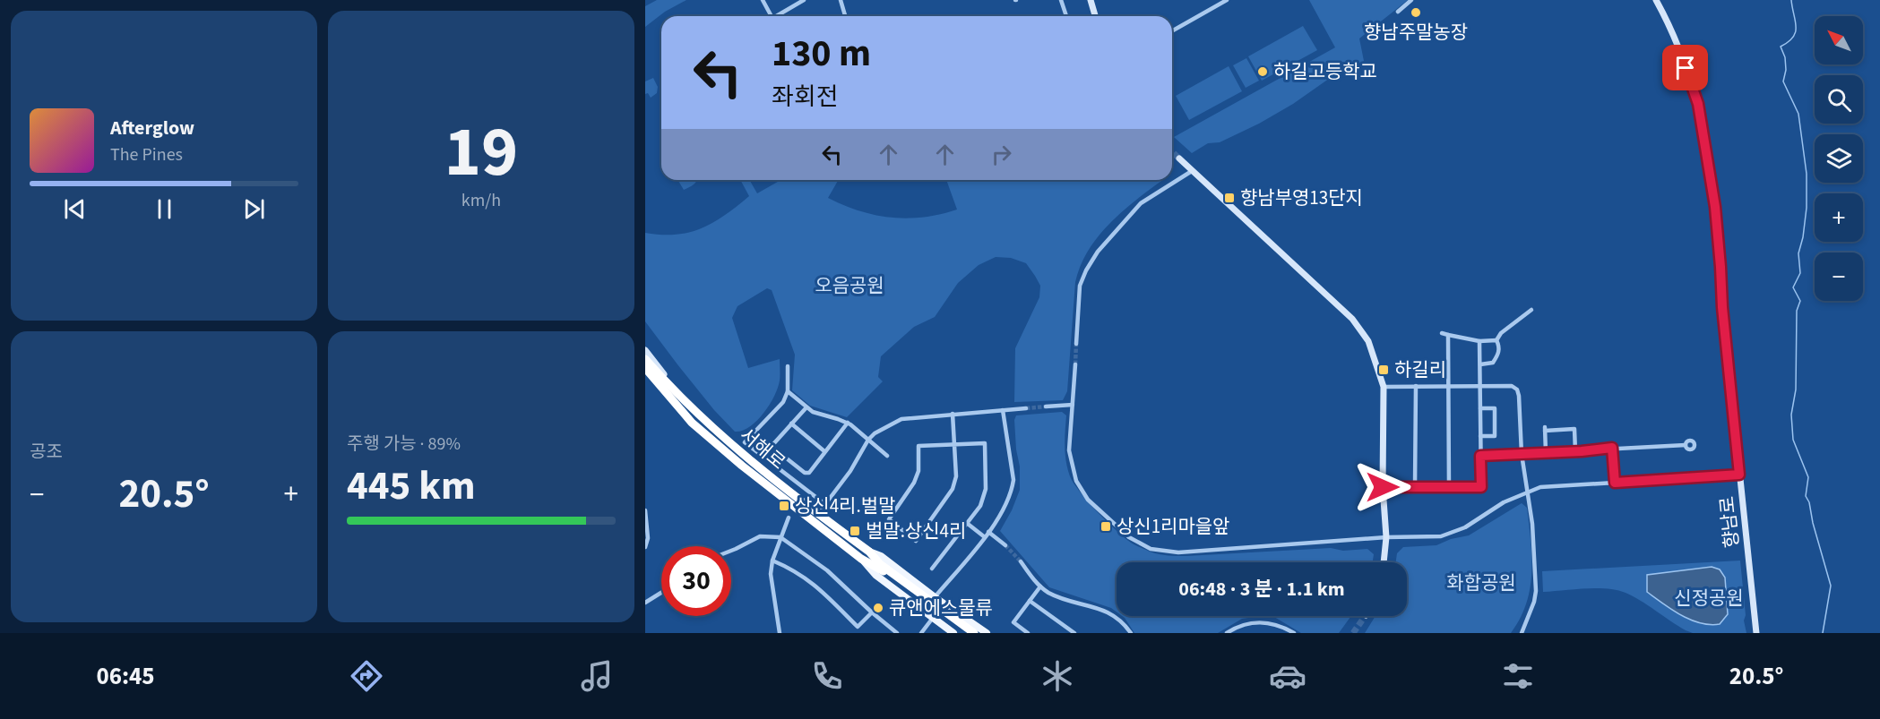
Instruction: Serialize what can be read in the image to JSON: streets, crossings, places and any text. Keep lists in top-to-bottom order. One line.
{"streets":{"highway":["서해로"],"street":["향남로"]},"parks":["오음공원","화합공원","신정공원"],"places":{"other":["향남주말농장","하길고등학교","큐앤에스물류"],"transit":["향남부영13단지","하길리","상신4리.벌말","상신1리마을앞","벌말.상신4리"]},"north":"top left","page":{"tile":[["19","km/h"],"공조",["주행 가능 · 89%","445 km"]],"map_buttons":["+","−"],"turn":["130 m","좌회전"],"song":["Afterglow","The Pines"],"heat":["−","20.5°","+"],"limit":"30","trip":"06:48 · 3 분 · 1.1 km","tabs":["06:45","20.5°"]}}
